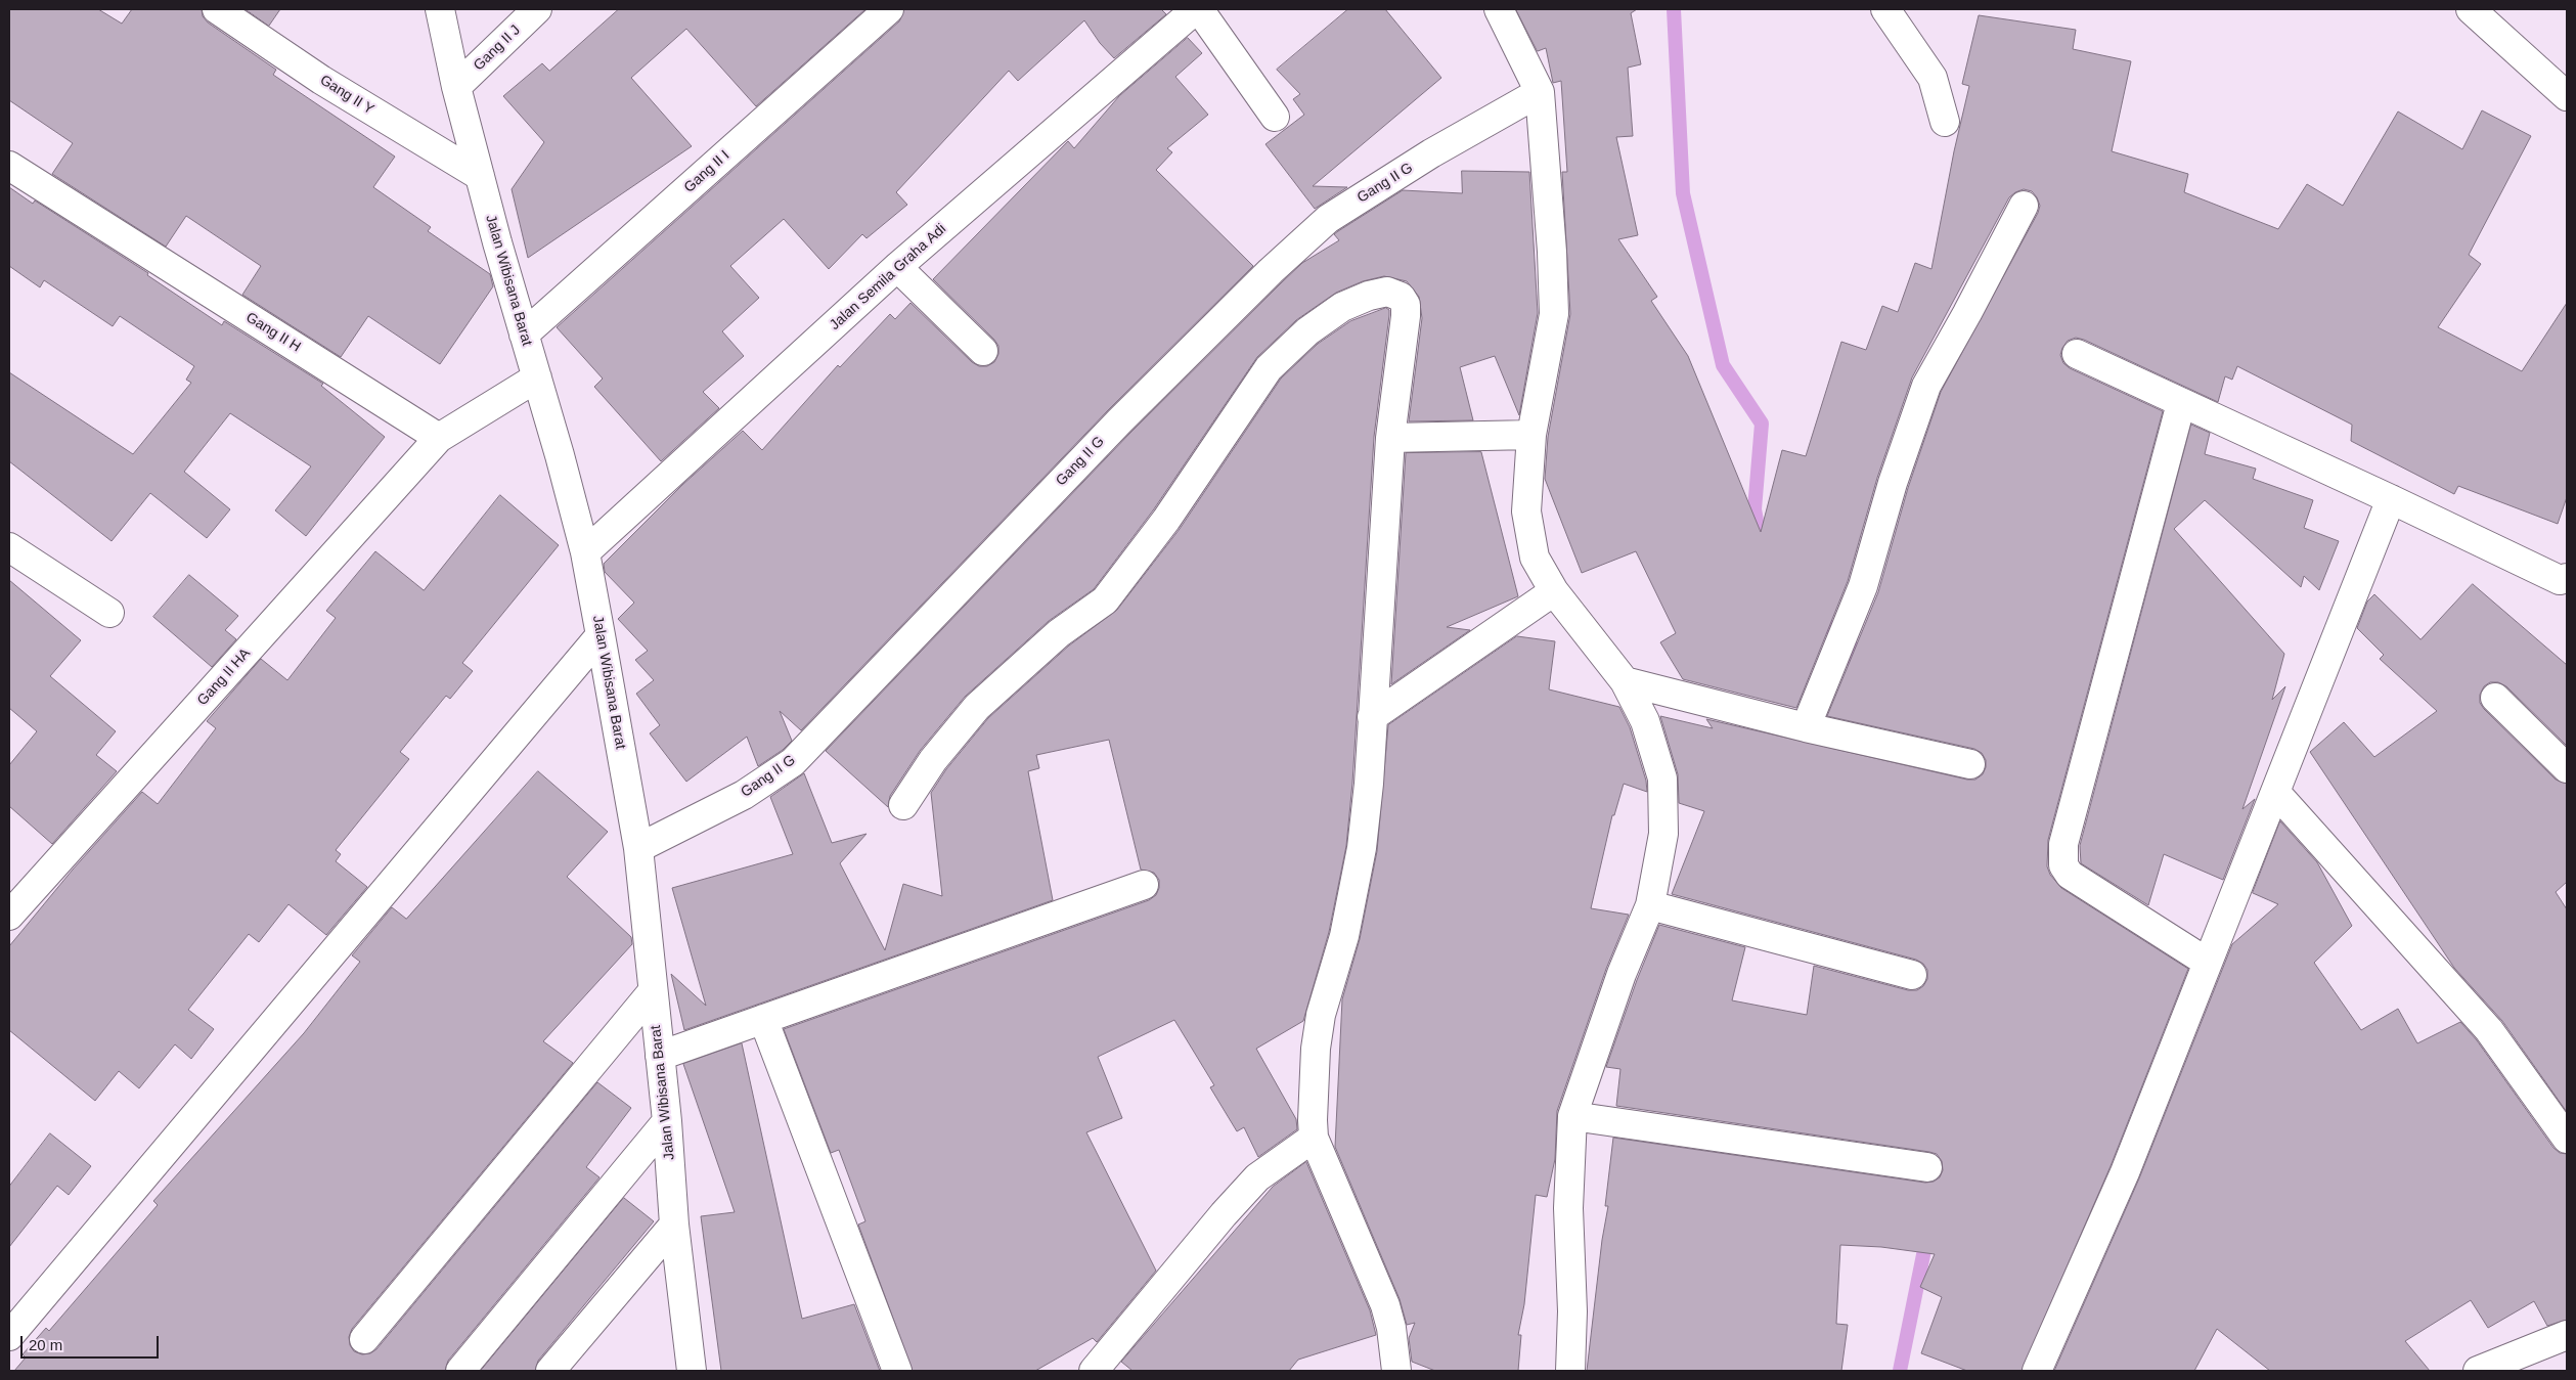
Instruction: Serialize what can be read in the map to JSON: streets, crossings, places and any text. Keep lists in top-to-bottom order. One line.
{"streets":{"street":["Gang II J","Gang II Y","Gang II I","Gang II G","Jalan Semila Graha Adi","Jalan Wibisana Barat","Gang II H","Gang II HA"]},"crossings":[["Gang II J","Jalan Wibisana Barat"],["Gang II Y","Jalan Wibisana Barat"],["Gang II I","Jalan Wibisana Barat"],["Gang II G","Jalan Wibisana Barat"],["Jalan Semila Graha Adi","Jalan Wibisana Barat"],["Gang II H","Gang II HA"]],"scale_bar":"20 m"}
